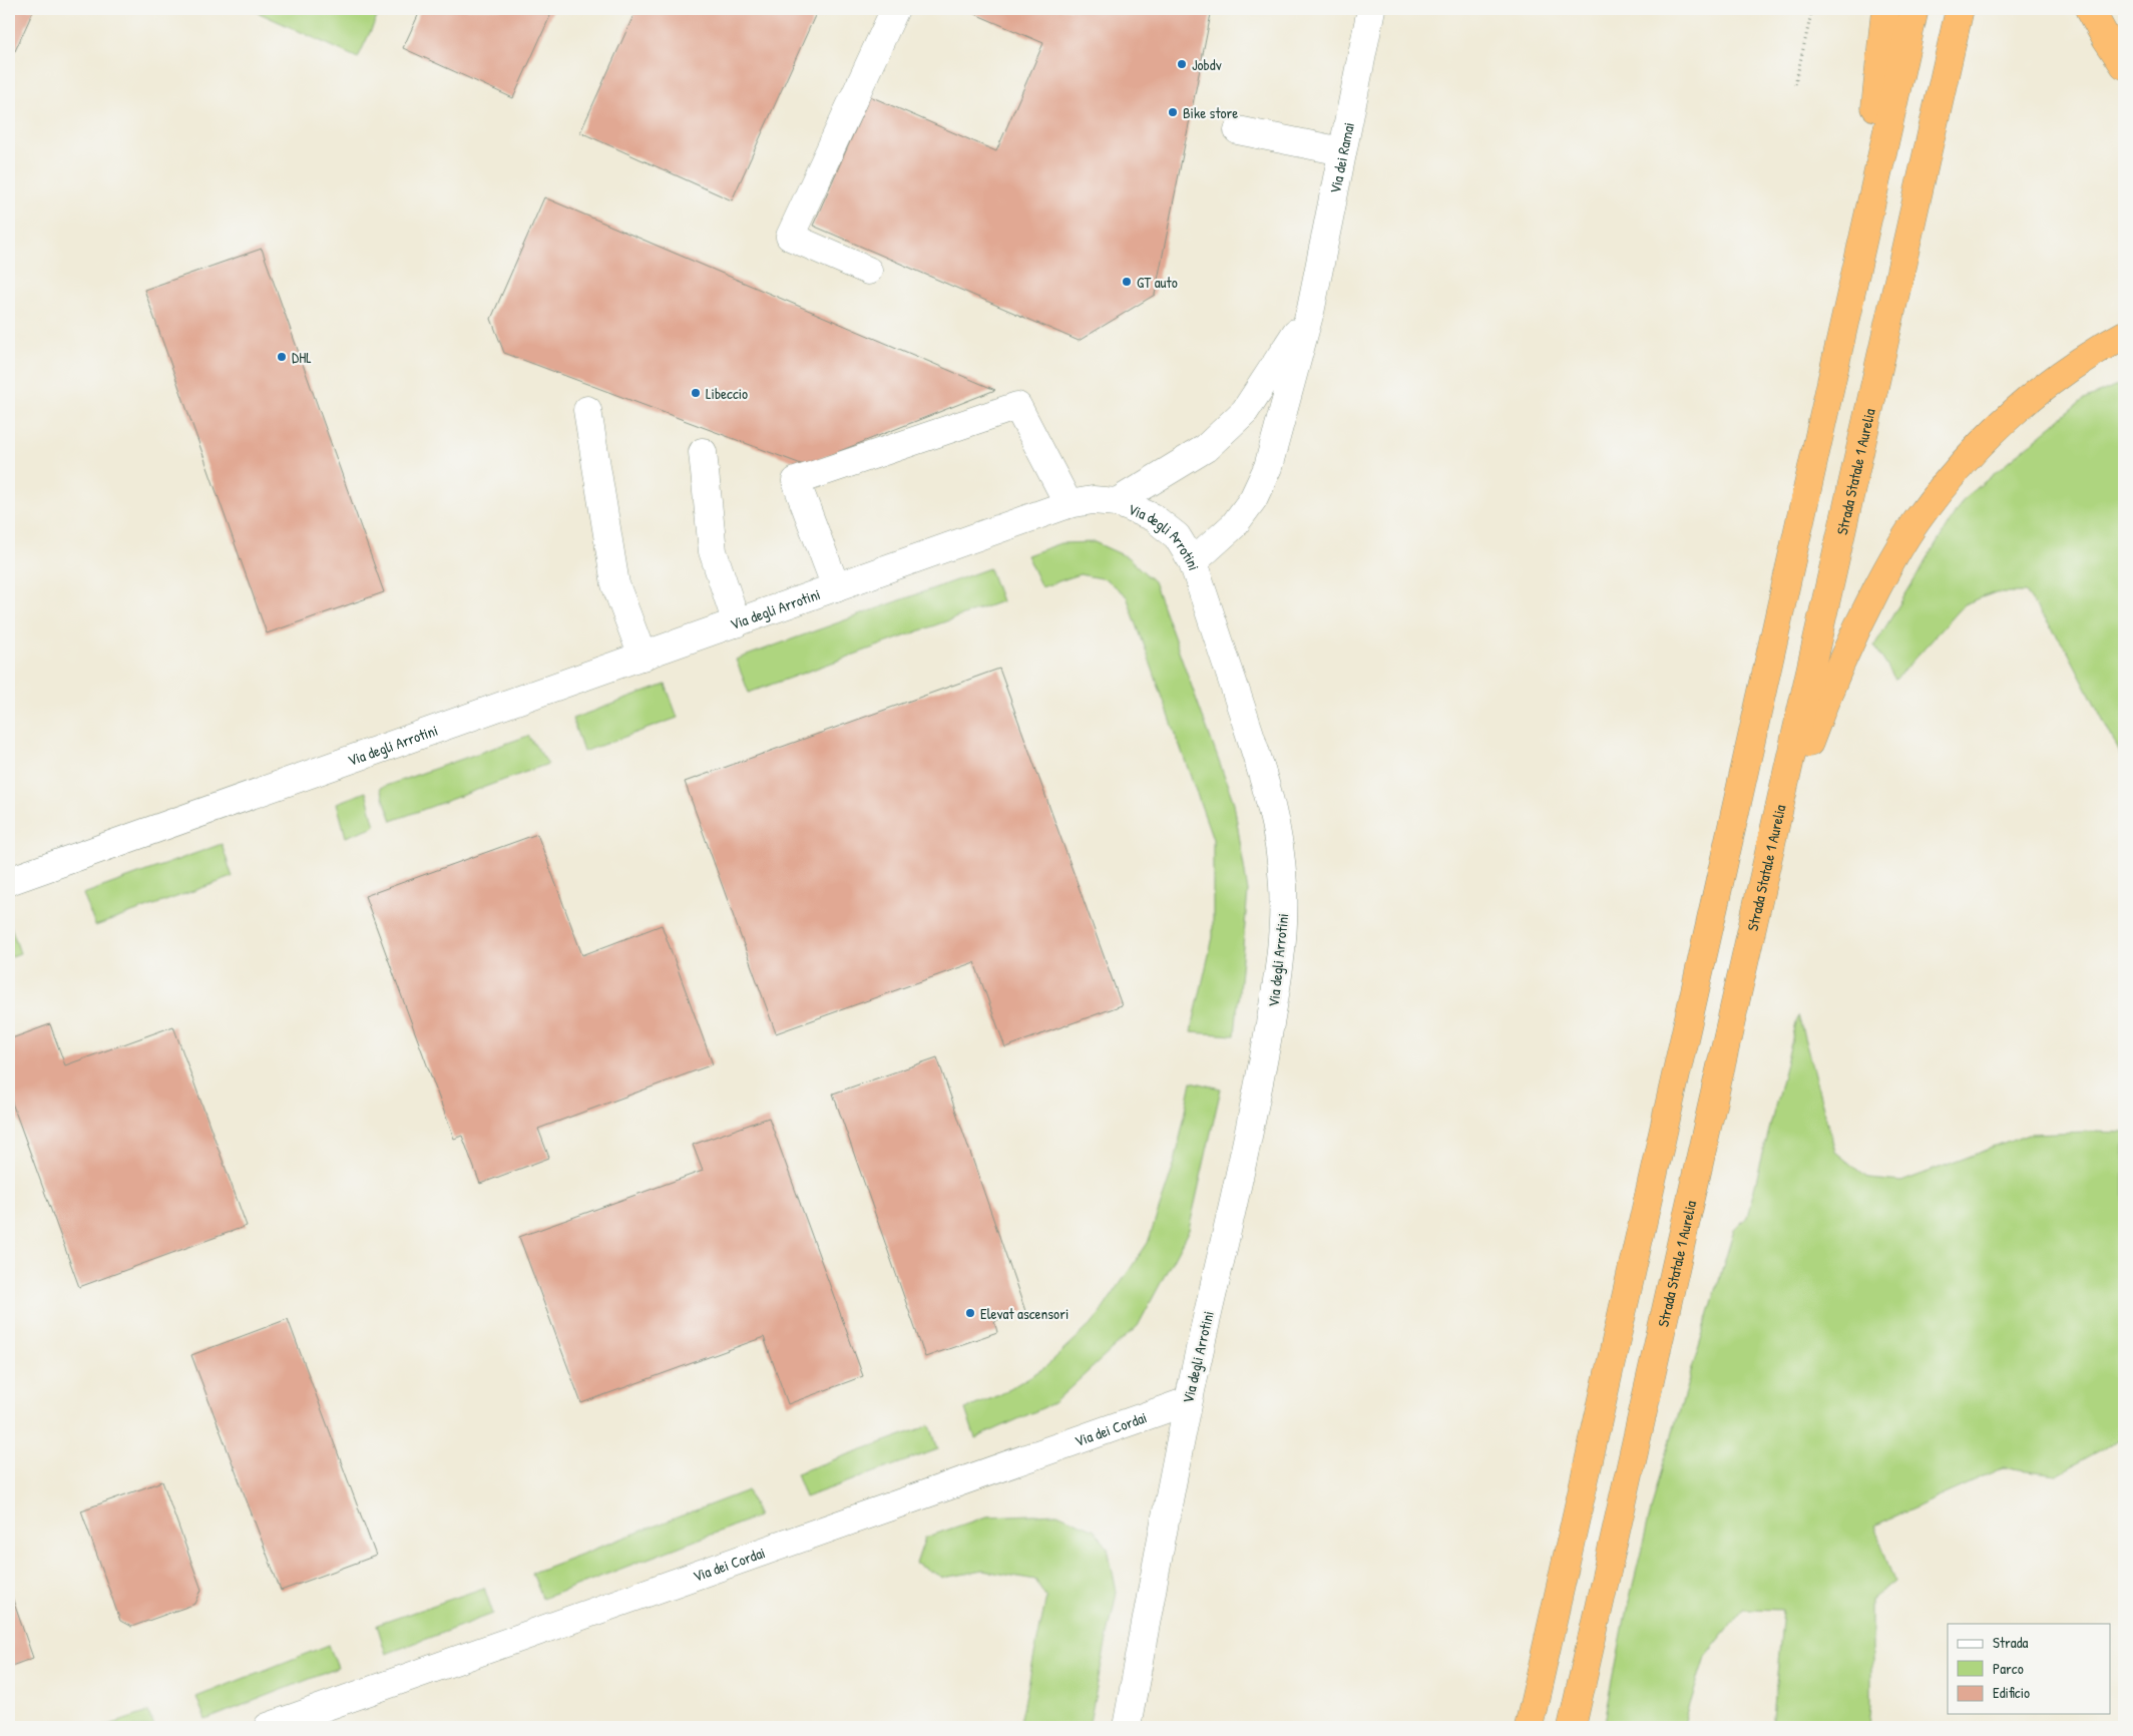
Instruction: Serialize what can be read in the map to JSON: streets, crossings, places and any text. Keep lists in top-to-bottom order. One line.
{"streets":{"highway":["Strada Statale 1 Aurelia"],"street":["Via dei Ramai","Via degli Arrotini","Via dei Cordai"]},"crossings":[["Via dei Ramai","Via degli Arrotini"],["Via degli Arrotini","Via dei Cordai"]],"places":["Jobdv","Bike store","GT auto","DHL","Libeccio","Elevat ascensori"],"legend":["Strada","Parco","Edificio"]}
